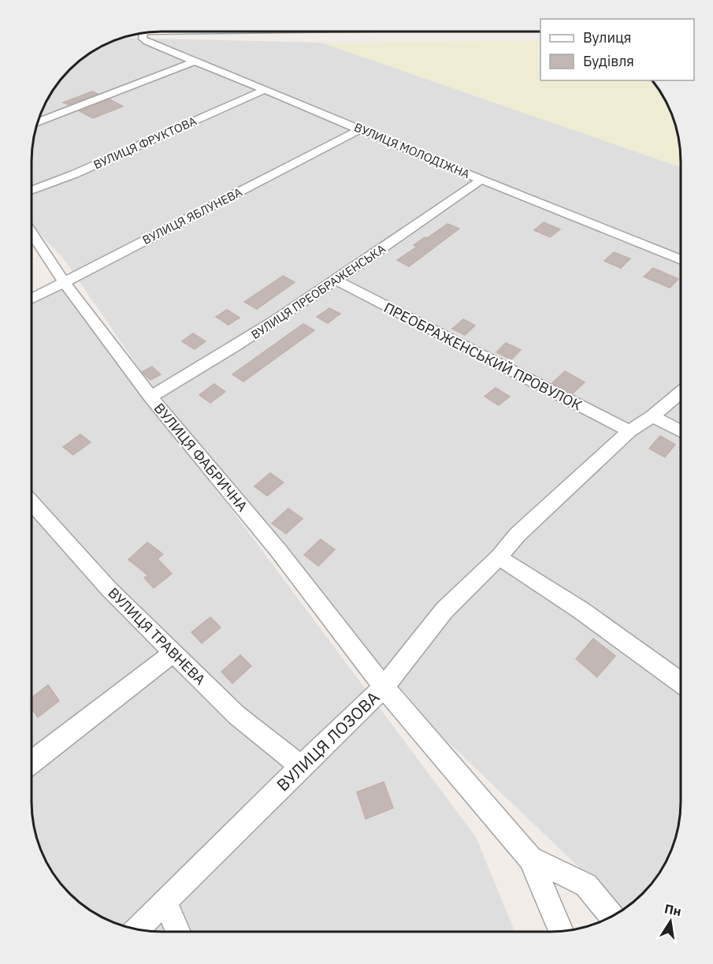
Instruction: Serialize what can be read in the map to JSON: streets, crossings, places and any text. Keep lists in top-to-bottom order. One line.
{"streets":{"street":["ВУЛИЦЯ ФРУКТОВА","ВУЛИЦЯ МОЛОДІЖНА","ВУЛИЦЯ ЯБЛУНЕВА","ВУЛИЦЯ ПРЕОБРАЖЕНСЬКА","ПРЕОБРАЖЕНСЬКИЙ ПРОВУЛОК","ВУЛИЦЯ ФАБРИЧНА","ВУЛИЦЯ ТРАВНЕВА","ВУЛИЦЯ ЛОЗОВА"]},"crossings":[["ВУЛИЦЯ ФРУКТОВА","ВУЛИЦЯ МОЛОДІЖНА"],["ВУЛИЦЯ МОЛОДІЖНА","ВУЛИЦЯ ЯБЛУНЕВА"],["ВУЛИЦЯ МОЛОДІЖНА","ВУЛИЦЯ ПРЕОБРАЖЕНСЬКА"],["ВУЛИЦЯ ЯБЛУНЕВА","ВУЛИЦЯ ФАБРИЧНА"],["ВУЛИЦЯ ПРЕОБРАЖЕНСЬКА","ПРЕОБРАЖЕНСЬКИЙ ПРОВУЛОК"],["ВУЛИЦЯ ПРЕОБРАЖЕНСЬКА","ВУЛИЦЯ ФАБРИЧНА"],["ВУЛИЦЯ ФАБРИЧНА","ВУЛИЦЯ ЛОЗОВА"],["ВУЛИЦЯ ТРАВНЕВА","ВУЛИЦЯ ЛОЗОВА"]],"legend":["Вулиця","Будівля"],"north":"top"}
